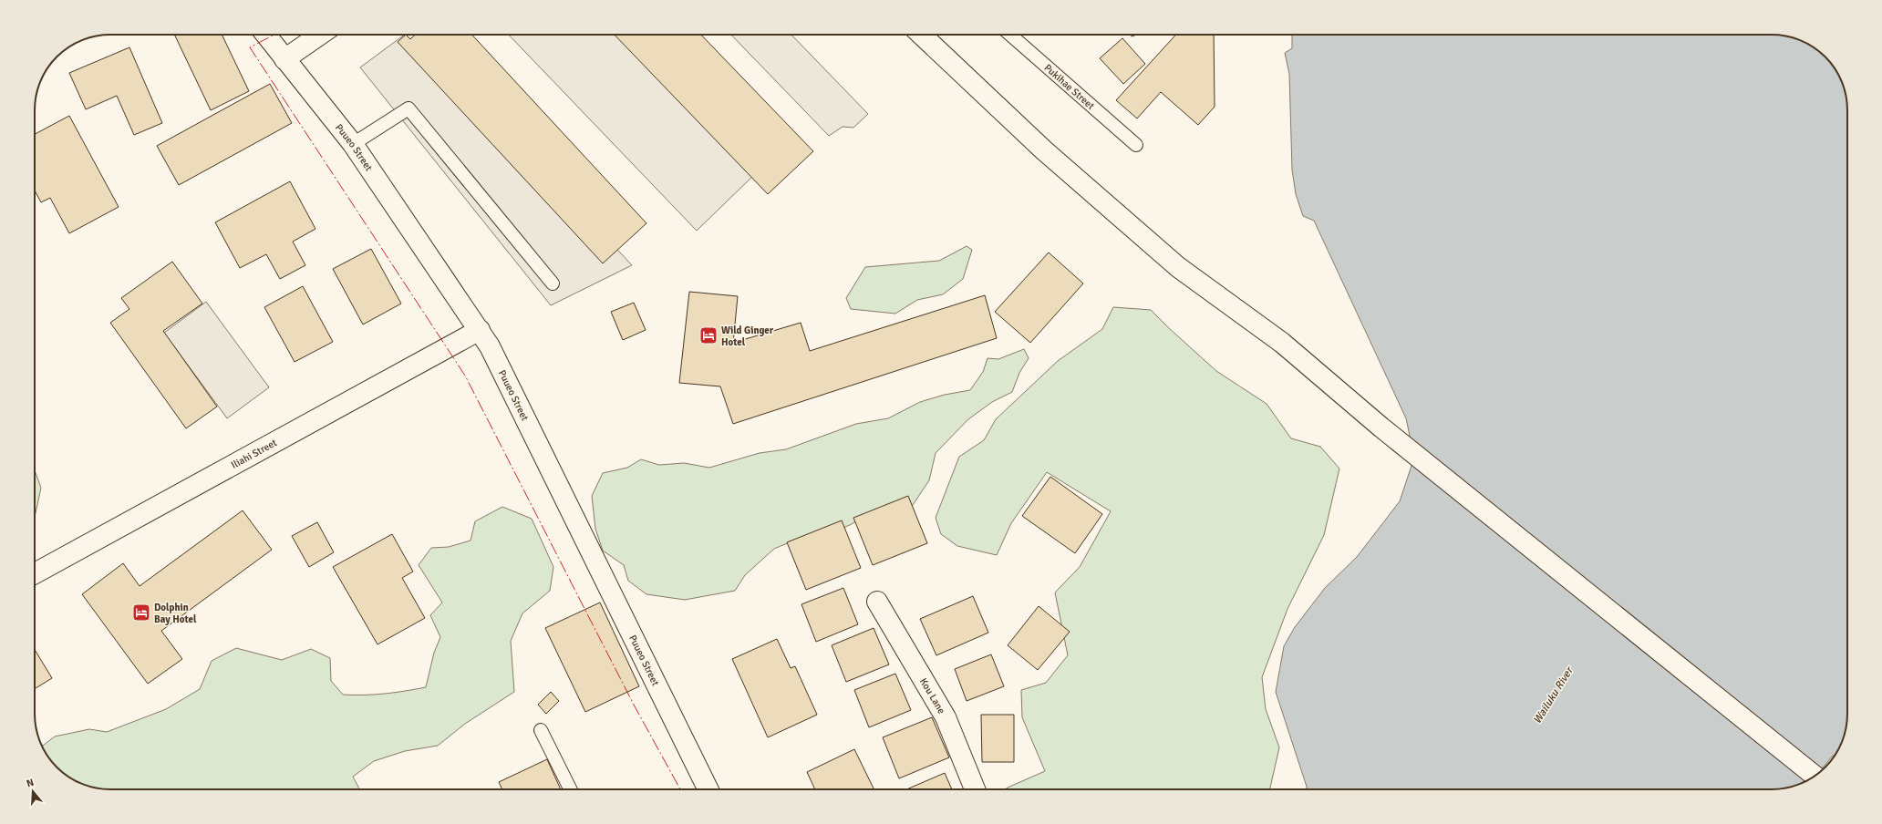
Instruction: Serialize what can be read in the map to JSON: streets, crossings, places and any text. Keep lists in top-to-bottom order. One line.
{"streets":{"street":["Puueo Street","Iliahi Street","Kou Lane"],"lane":["Pukihae Street"]},"crossings":[["Puueo Street","Iliahi Street"]],"water":["Wailuku River"],"places":{"hotel":["Wild Ginger Hotel","Dolphin Bay Hotel"]},"north":"top"}
